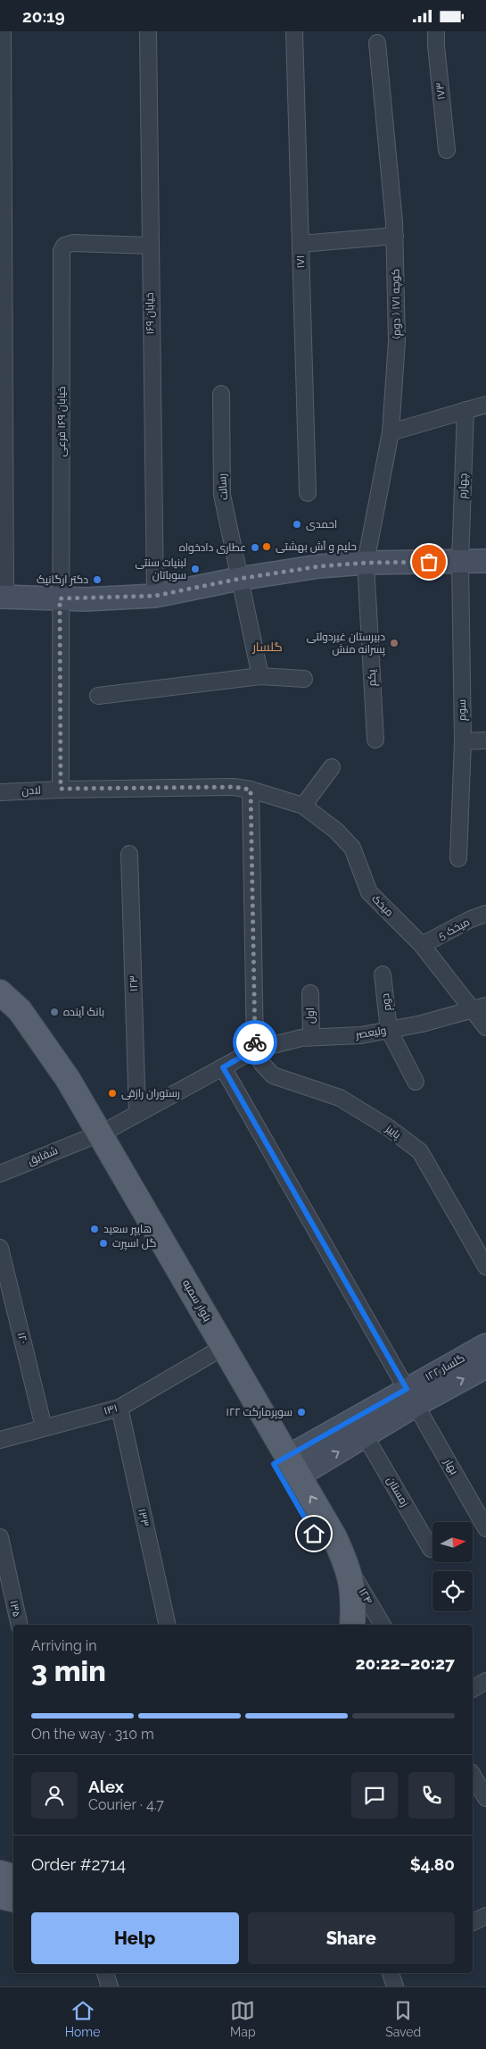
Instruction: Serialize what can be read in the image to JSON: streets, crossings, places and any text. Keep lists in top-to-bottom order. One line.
{"streets":{"main road":["بلوار سمیه","گلسار ۱۲۲"],"street":["۱۷۳","۱۷۱","کوچه ۱۷۱ ( دوم)","خیابان ۱۶۹","خیابان ۱۶۹ فرعی","چهارم","رسالت","یکم","سوم","لادن","میخک","میخک 5","۱۲۳","دوم","اول","ولیعصر","پاییز","شقایق","۱۲۰","۱۳۱","بهار","زمستان","۱۳۳","۱۲۴","۱۳۵"]},"crossings":[["کوچه ۱۷۱ ( دوم)","یکم"],["خیابان ۱۶۹","خیابان ۱۶۹ فرعی"],["خیابان ۱۶۹ فرعی","لادن"],["چهارم","سوم"],["لادن","میخک"],["میخک","میخک 5"],["میخک","ولیعصر"],["دوم","ولیعصر"],["اول","ولیعصر"],["ولیعصر","پاییز"],["شقایق","بلوار سمیه"],["بلوار سمیه","گلسار ۱۲۲"],["بلوار سمیه","۱۳۱"],["بلوار سمیه","۱۲۴"],["۱۲۰","۱۳۱"],["گلسار ۱۲۲","بهار"],["گلسار ۱۲۲","زمستان"],["۱۳۱","۱۳۳"]],"districts":["گلسار"],"places":["احمدی","حلیم و آش بهشتی","عطاری دادخواه","لبنیات سنتی سوباتان","دکتر ارگانیک","دبیرستان غیردولتی پسرانه منش","بانک آینده","رستوران رازقی","هایپر سعید","گل اسپرت","سوپرمارکت ۱۲۲"],"north":"right","page":{"status":"20:19","heading":["3 min","Arriving in","20:22–20:27"],"panel":["Alex","Courier · 4.7","Order #2714","$4.80"],"bar":"On the way · 310 m","buttons":["Help","Share"],"tabs":["Home","Map","Saved"]}}
